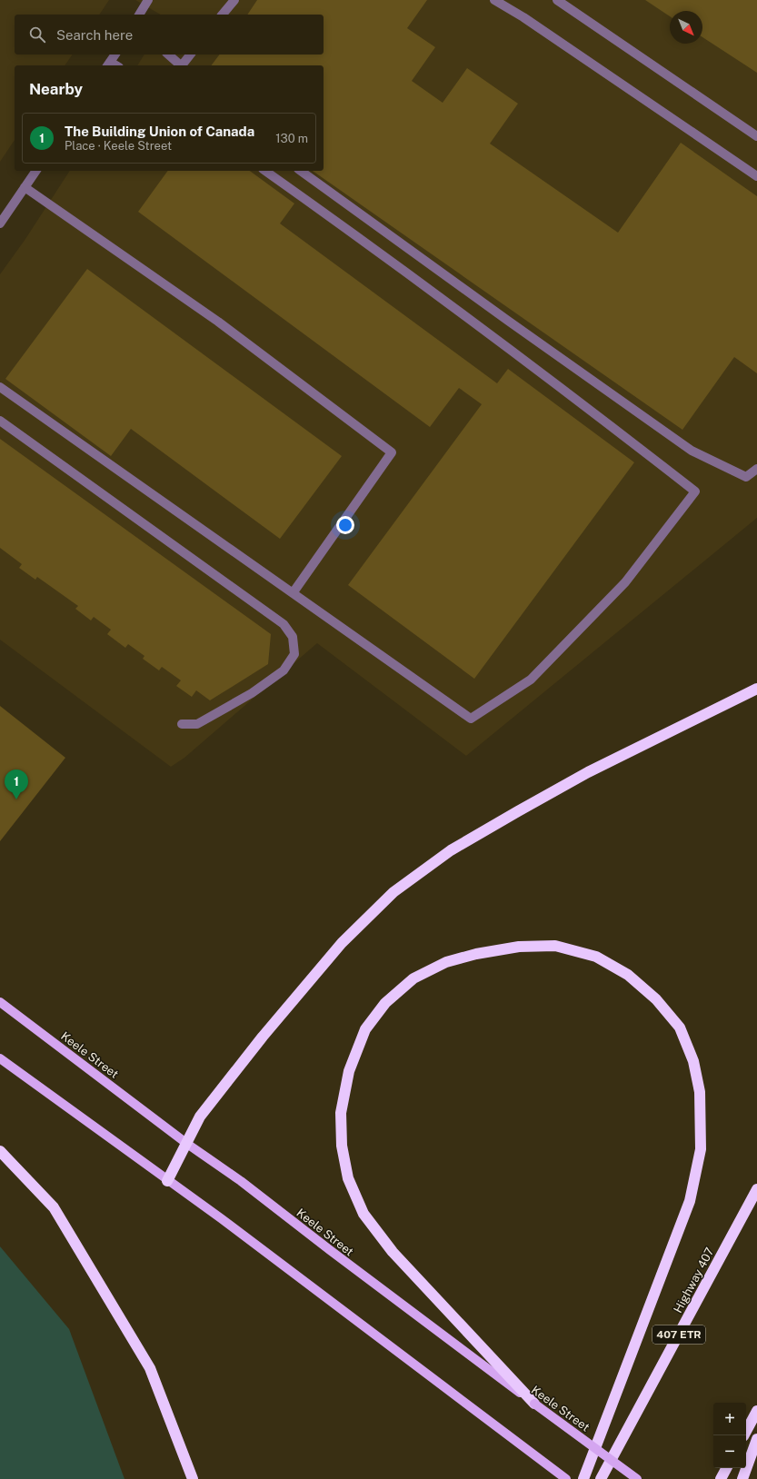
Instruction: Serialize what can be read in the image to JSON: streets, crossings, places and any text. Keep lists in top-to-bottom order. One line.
{"streets":{"highway":["Highway 407","407 ETR"],"main road":["Keele Street"]},"north":"bottom right","page":{"search":"Search here","heading":"Nearby","list":[{"mark":"1","name":"The Building Union of Canada","note":"Place · Keele Street","value":"130 m"}],"pins":"1","map_buttons":["+","−"]}}
